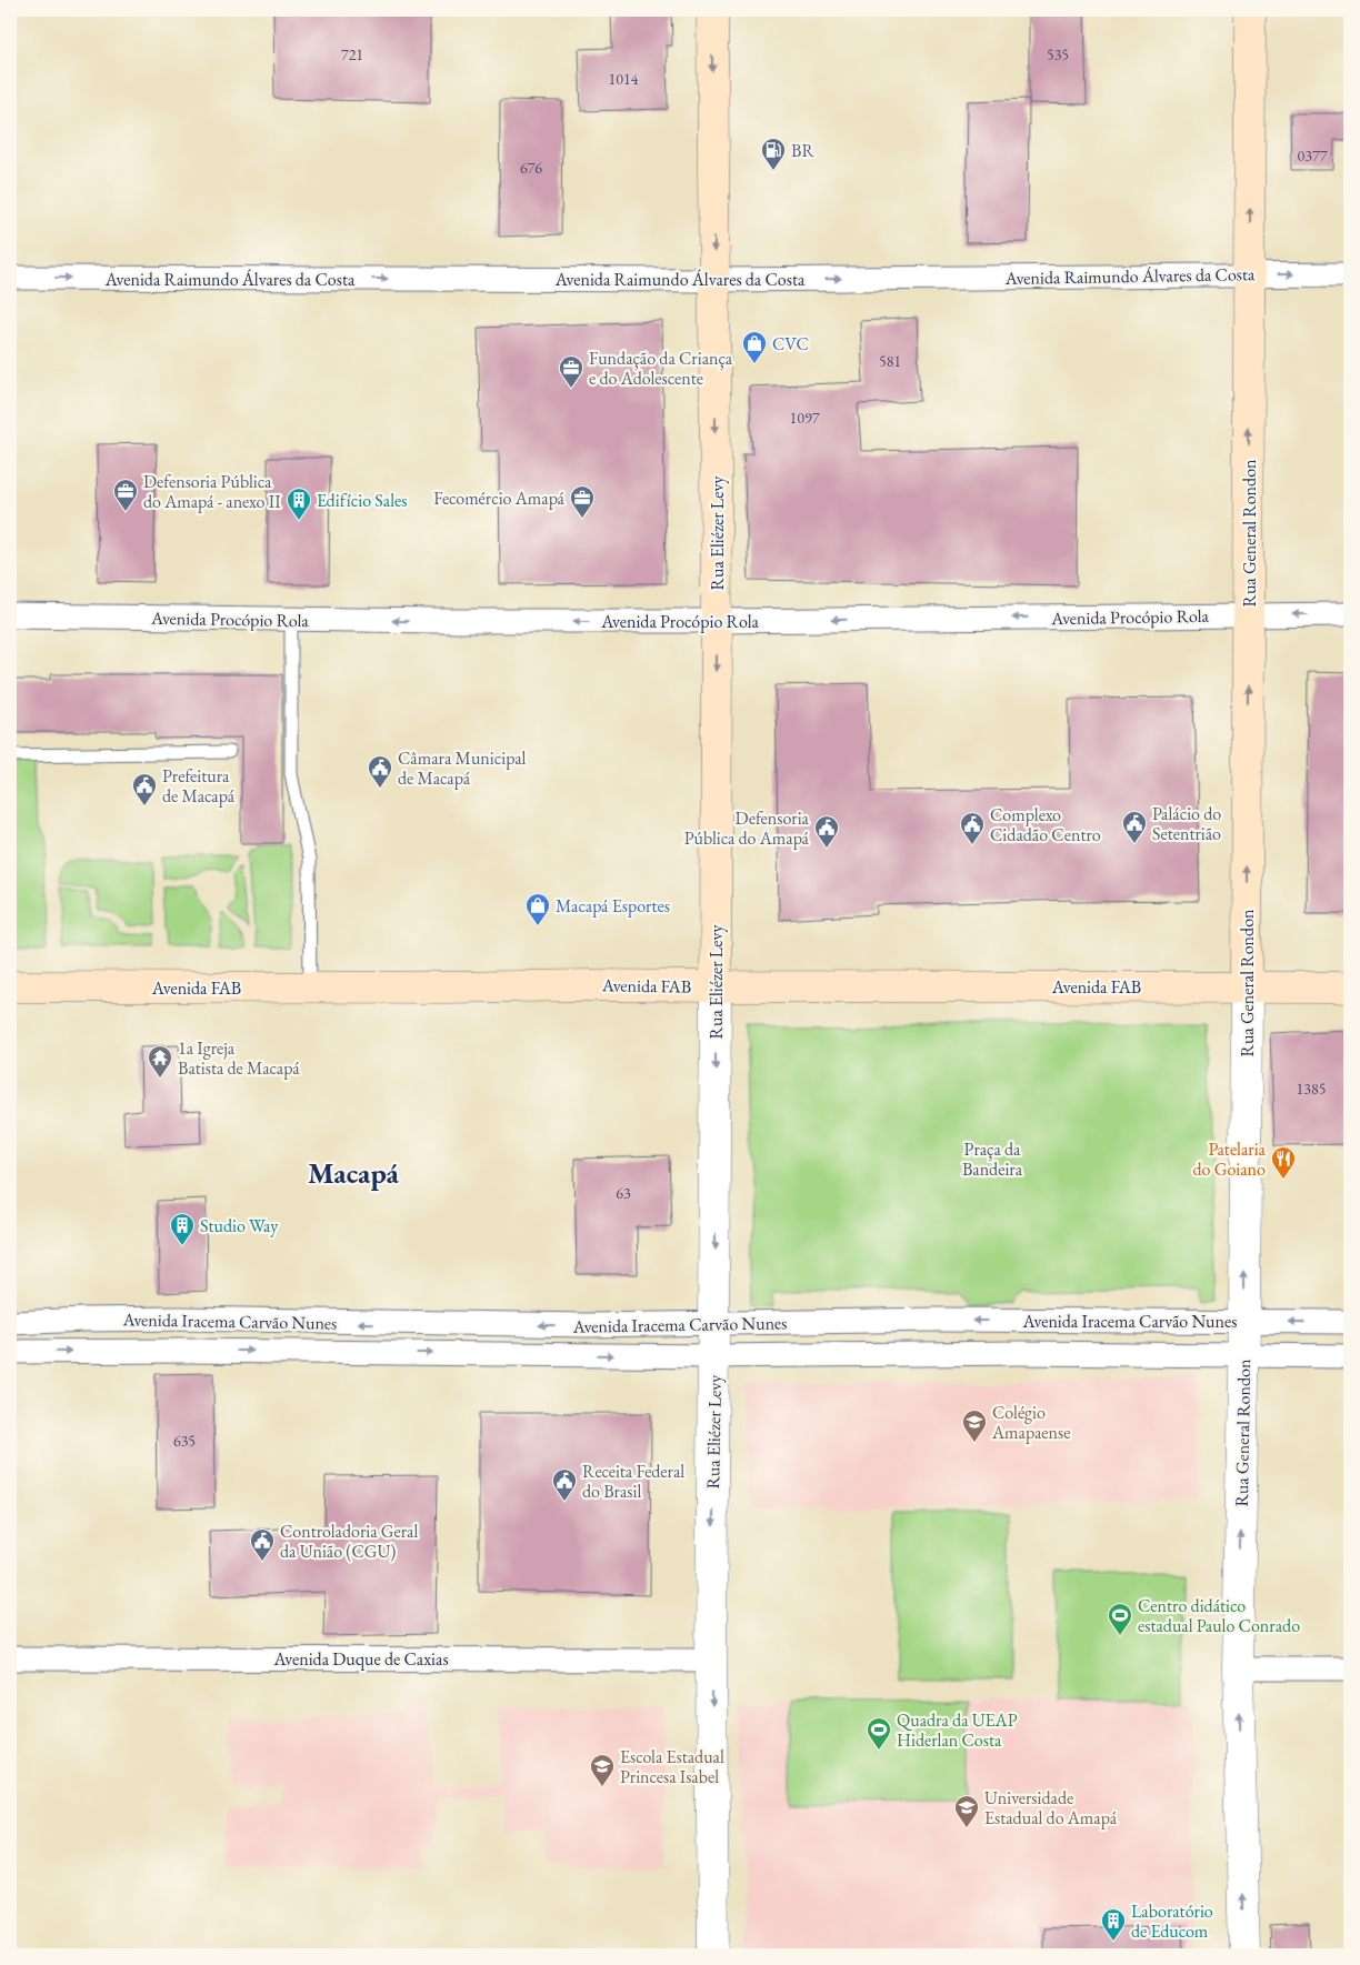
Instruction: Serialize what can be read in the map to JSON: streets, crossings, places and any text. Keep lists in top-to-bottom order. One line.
{"streets":{"main road":["Rua Eliézer Levy","Rua General Rondon","Avenida FAB"],"street":["Avenida Raimundo Álvares da Costa","Avenida Procópio Rola","Avenida Iracema Carvão Nunes","Avenida Duque de Caxias"]},"crossings":[["Avenida Raimundo Álvares da Costa","Rua Eliézer Levy"],["Avenida Raimundo Álvares da Costa","Rua General Rondon"],["Rua Eliézer Levy","Avenida Procópio Rola"],["Rua Eliézer Levy","Avenida FAB"],["Rua Eliézer Levy","Avenida Iracema Carvão Nunes"],["Rua Eliézer Levy","Avenida Duque de Caxias"],["Rua General Rondon","Avenida Procópio Rola"],["Rua General Rondon","Avenida FAB"],["Rua General Rondon","Avenida Iracema Carvão Nunes"]],"one_way":["Avenida Raimundo Álvares da Costa","Rua Eliézer Levy","Rua General Rondon","Avenida Procópio Rola"],"districts":["Macapá"],"parks":["Praça da Bandeira"],"places":{"fuel station":["BR"],"shop":["CVC","Macapá Esportes"],"office":["Fundação da Criança e do Adolescente","Defensoria Pública do Amapá - anexo II","Fecomércio Amapá"],"building":["Edifício Sales","Studio Way","Laboratório de Educom"],"public building":["Câmara Municipal de Macapá","Prefeitura de Macapá","Palácio do Setentrião","Complexo Cidadão Centro","Defensoria Pública do Amapá","Receita Federal do Brasil","Controladoria Geral da União (CGU)"],"temple":["1a Igreja Batista de Macapá"],"restaurant":["Patelaria do Goiano"],"school or university":["Colégio Amapaense","Escola Estadual Princesa Isabel","Universidade Estadual do Amapá"],"sports":["Centro didático estadual Paulo Conrado","Quadra da UEAP Hiderlan Costa"]},"house_numbers":["721","535","1014","0377","676","581","1097","1385","63","635"]}
